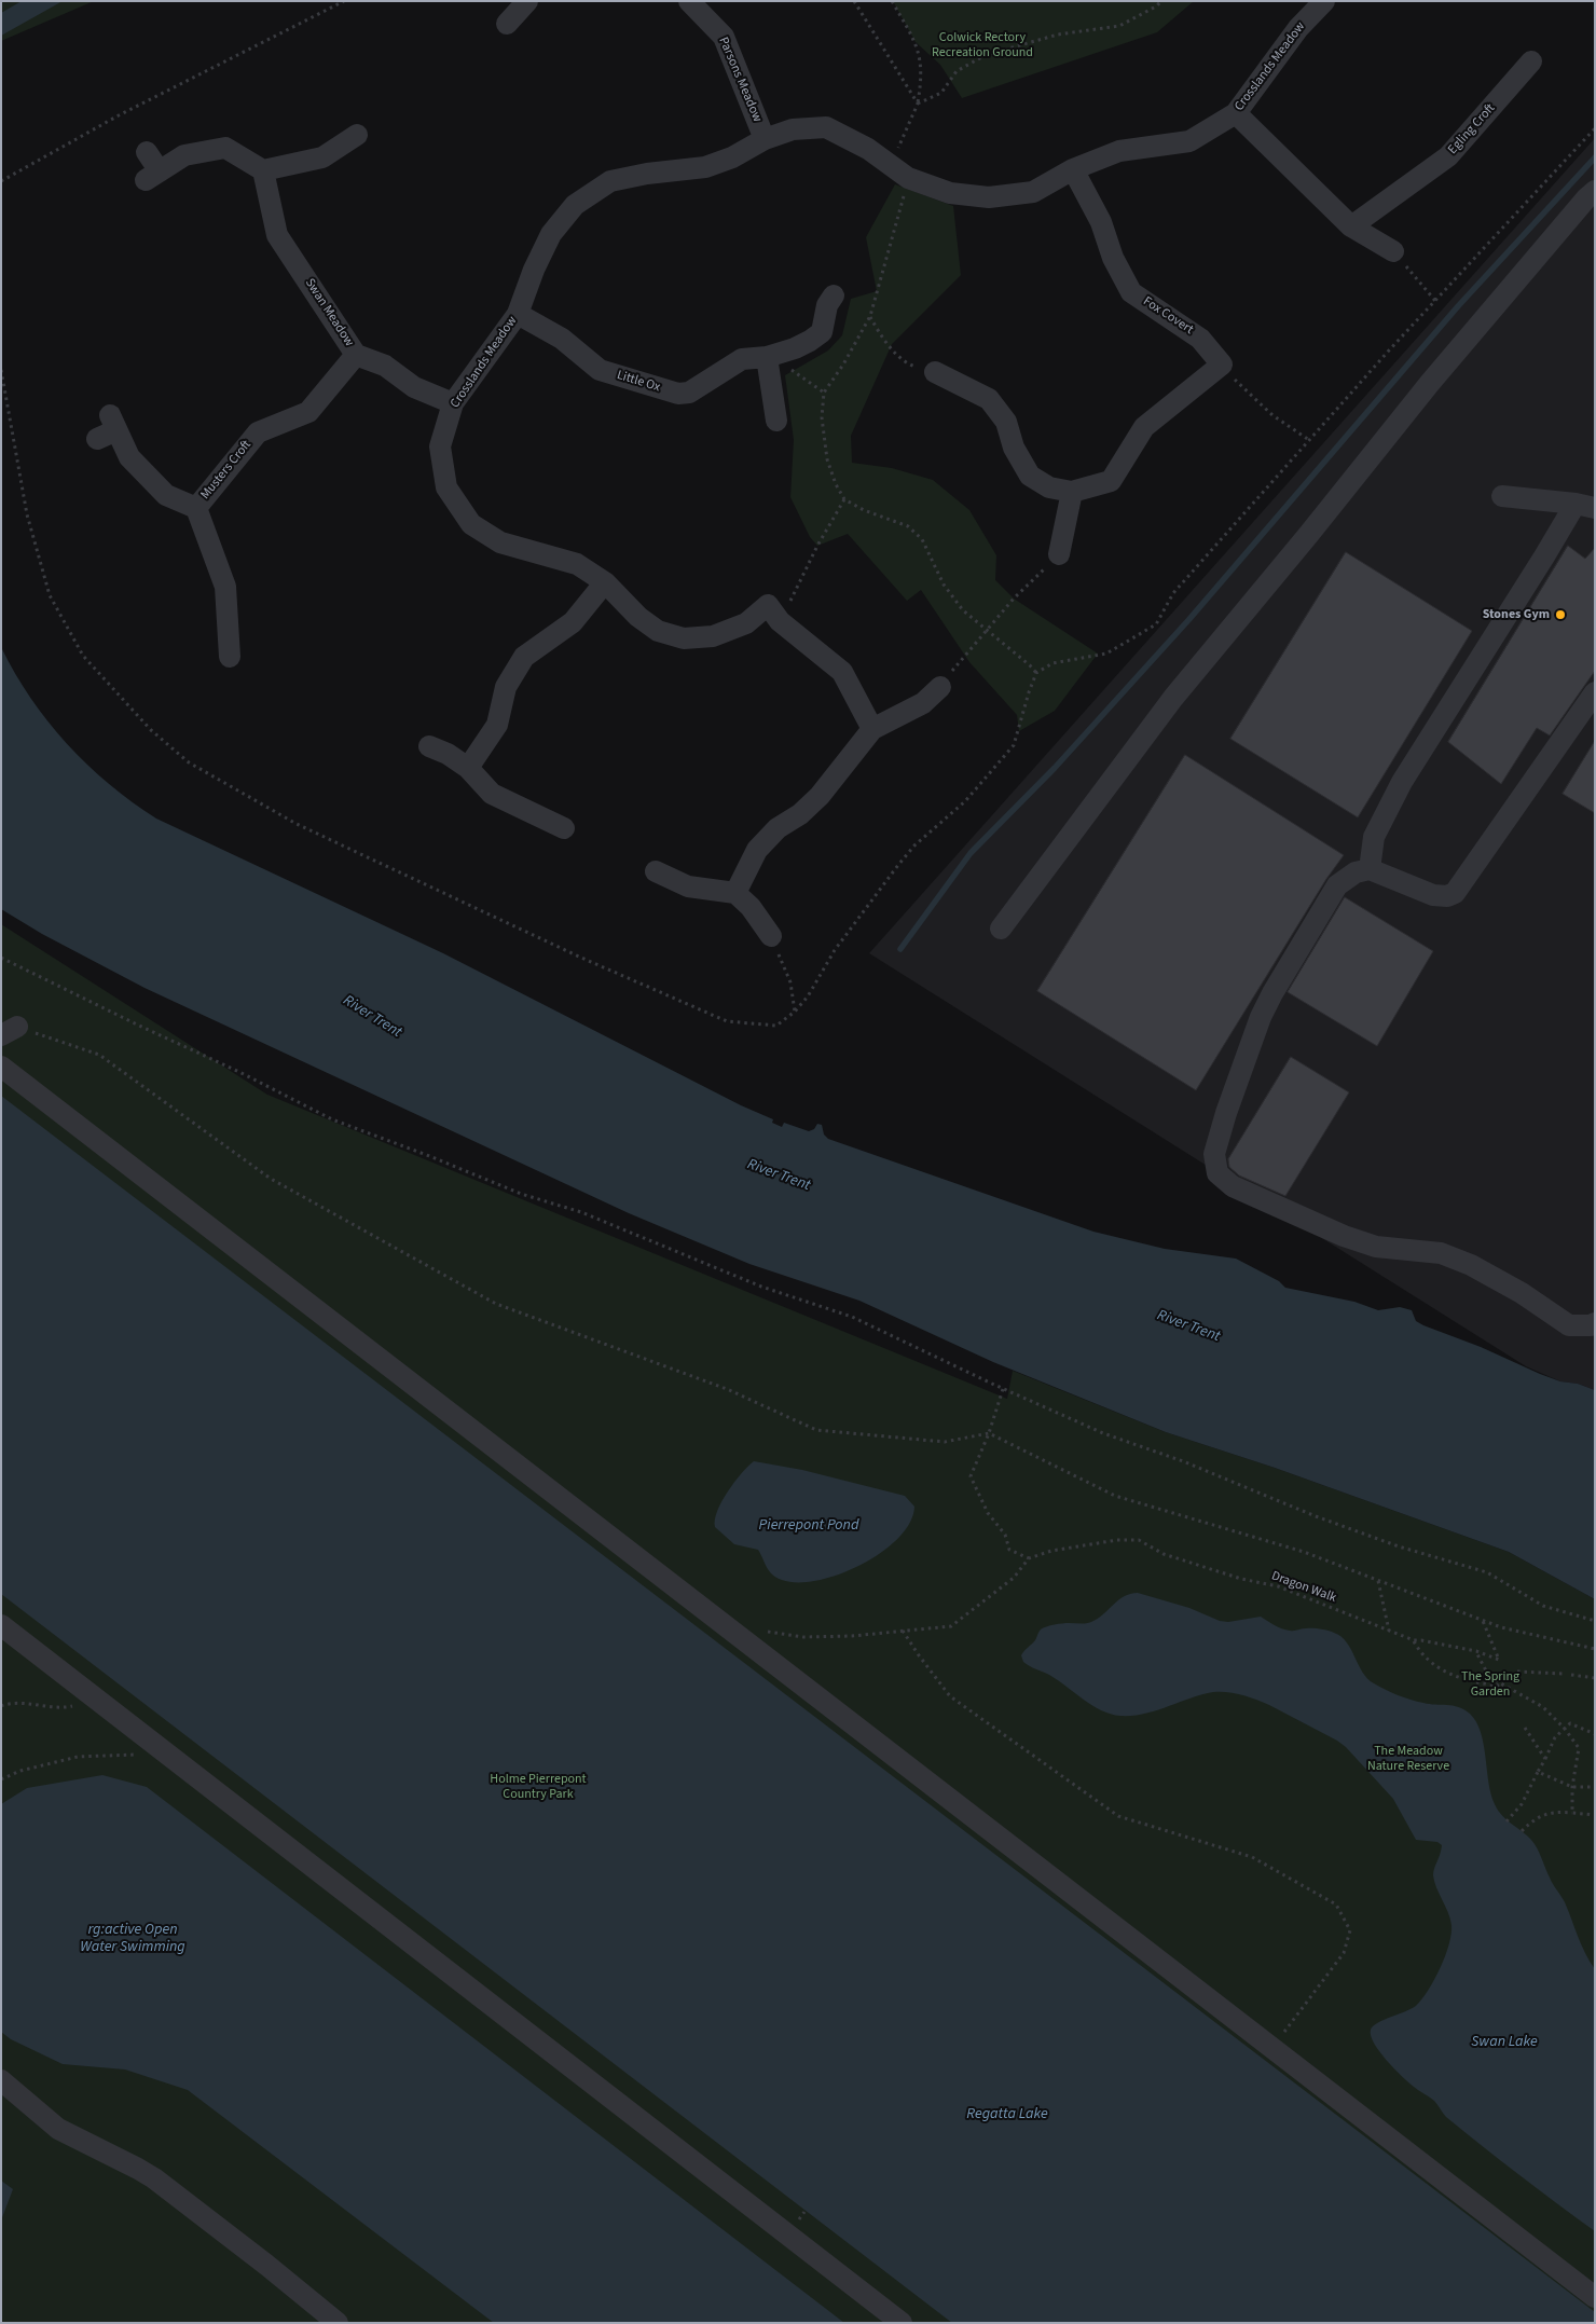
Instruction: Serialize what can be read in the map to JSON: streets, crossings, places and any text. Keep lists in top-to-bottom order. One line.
{"streets":{"street":["Crosslands Meadow","Parsons Meadow","Egling Croft","Swan Meadow","Fox Covert","Little Ox","Musters Croft"],"path":["Dragon Walk"]},"crossings":[["Crosslands Meadow","Parsons Meadow"],["Crosslands Meadow","Swan Meadow"],["Crosslands Meadow","Fox Covert"],["Crosslands Meadow","Little Ox"],["Swan Meadow","Musters Croft"]],"water":["River Trent","Pierrepont Pond","rg:active Open Water Swimming","Swan Lake","Regatta Lake"],"parks":["Colwick Rectory Recreation Ground","The Spring Garden","The Meadow Nature Reserve","Holme Pierrepont Country Park"],"places":["Stones Gym"]}
